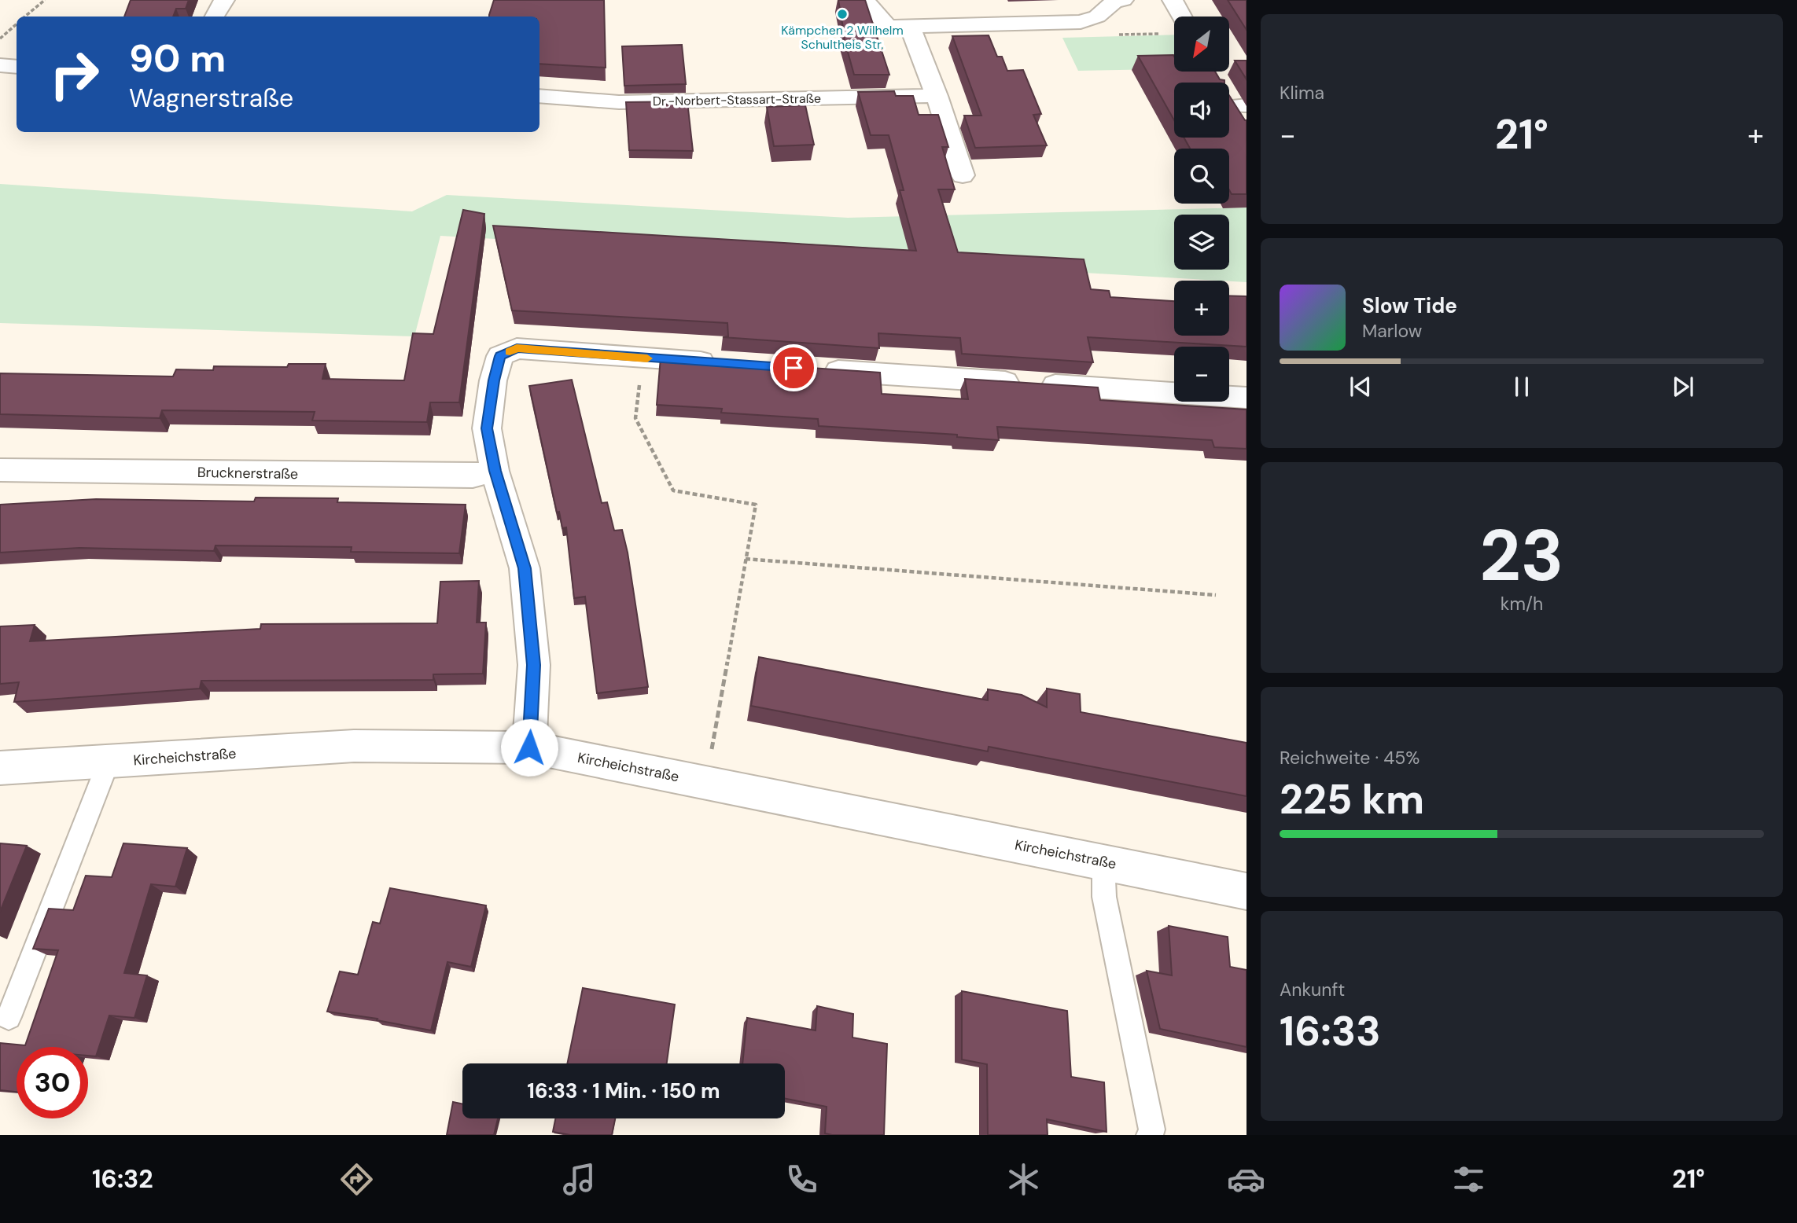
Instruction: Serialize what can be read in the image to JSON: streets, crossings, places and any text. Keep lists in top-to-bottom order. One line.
{"streets":{"street":["Dr.-Norbert-Stassart-Straße","Brucknerstraße","Kircheichstraße"]},"places":["Kämpchen 2 Wilhelm Schultheis Str."],"north":"bottom left","page":{"tile":["Klima",["23","km/h"],["Reichweite · 45%","225 km"],["Ankunft","16:33"]],"map_buttons":["+","−"],"turn":["90 m","Wagnerstraße"],"heat":["−","21°","+"],"song":["Slow Tide","Marlow"],"limit":"30","trip":"16:33 · 1 Min. · 150 m","tabs":["16:32","21°"]}}
